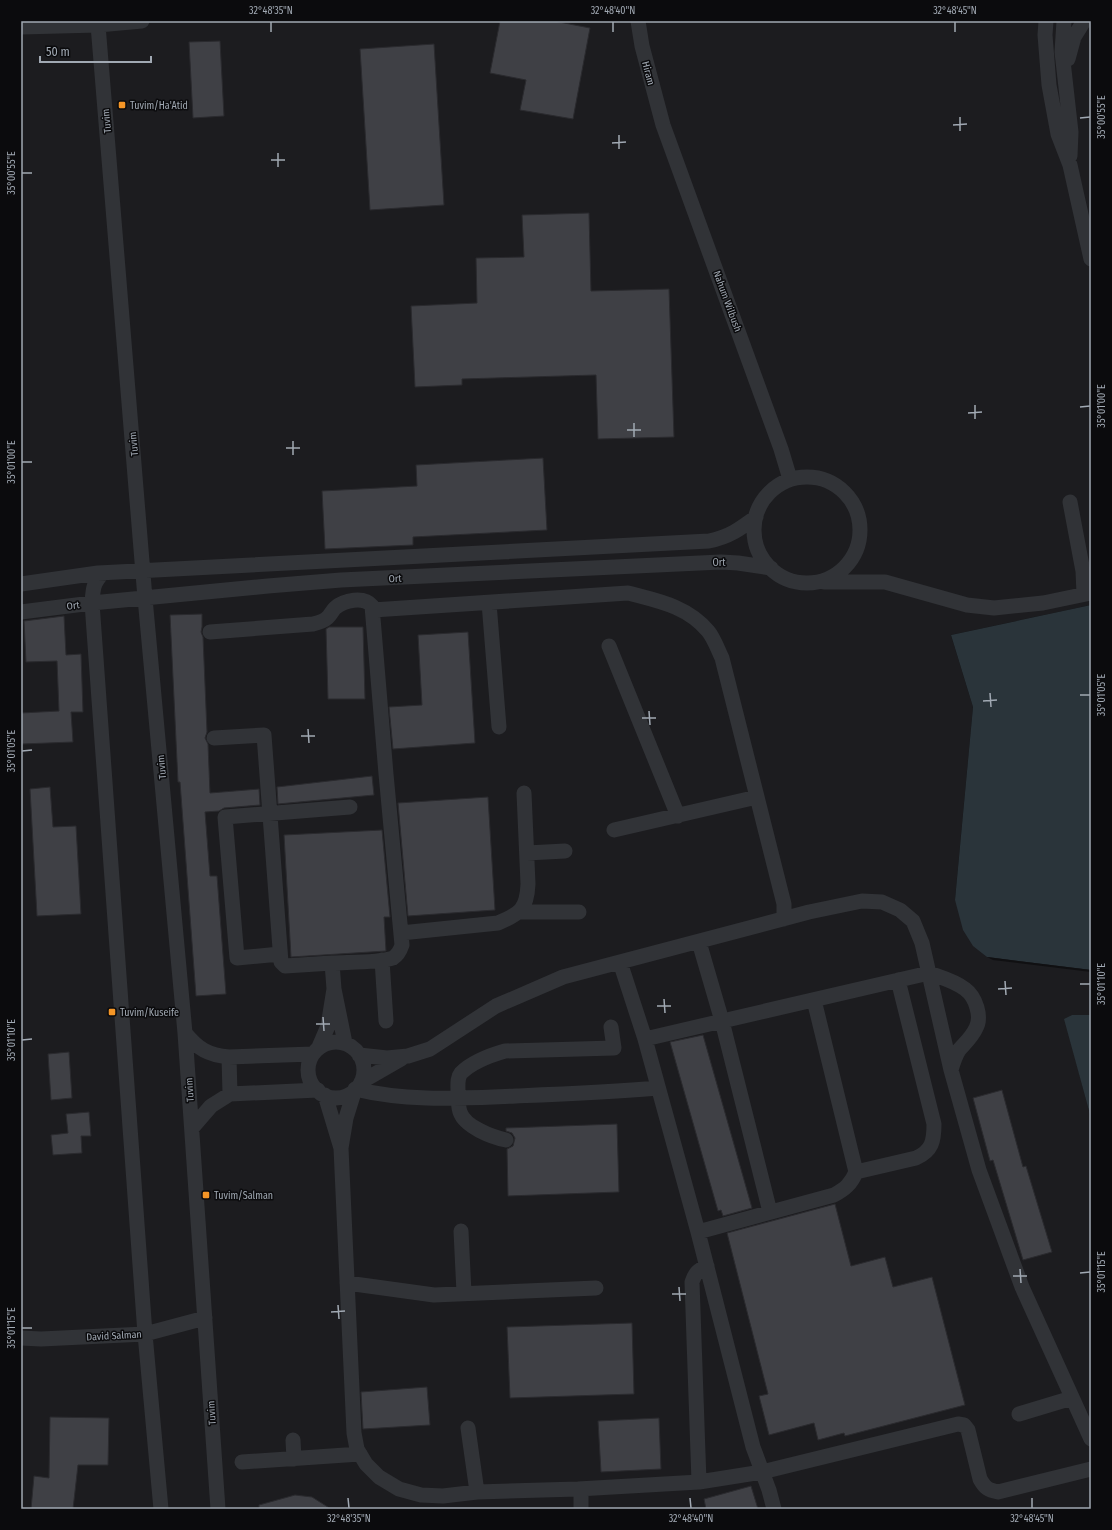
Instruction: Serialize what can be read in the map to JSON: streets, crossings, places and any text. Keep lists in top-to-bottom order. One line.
{"streets":{"street":["Hiram","Tuvim","Nahum Wilbush","Ort","David Salman"]},"crossings":[["Hiram","Nahum Wilbush"],["Tuvim","Ort"],["Tuvim","David Salman"],["Nahum Wilbush","Ort"]],"places":{"transit":["Tuvim/Ha'Atid","Tuvim/Kuseife","Tuvim/Salman"]},"scale_bar":"50 m","coordinates":["32°48'35\"N","32°48'40\"N","32°48'45\"N","35°00'55\"E","35°01'00\"E","35°01'05\"E","35°01'10\"E","35°01'15\"E"]}
